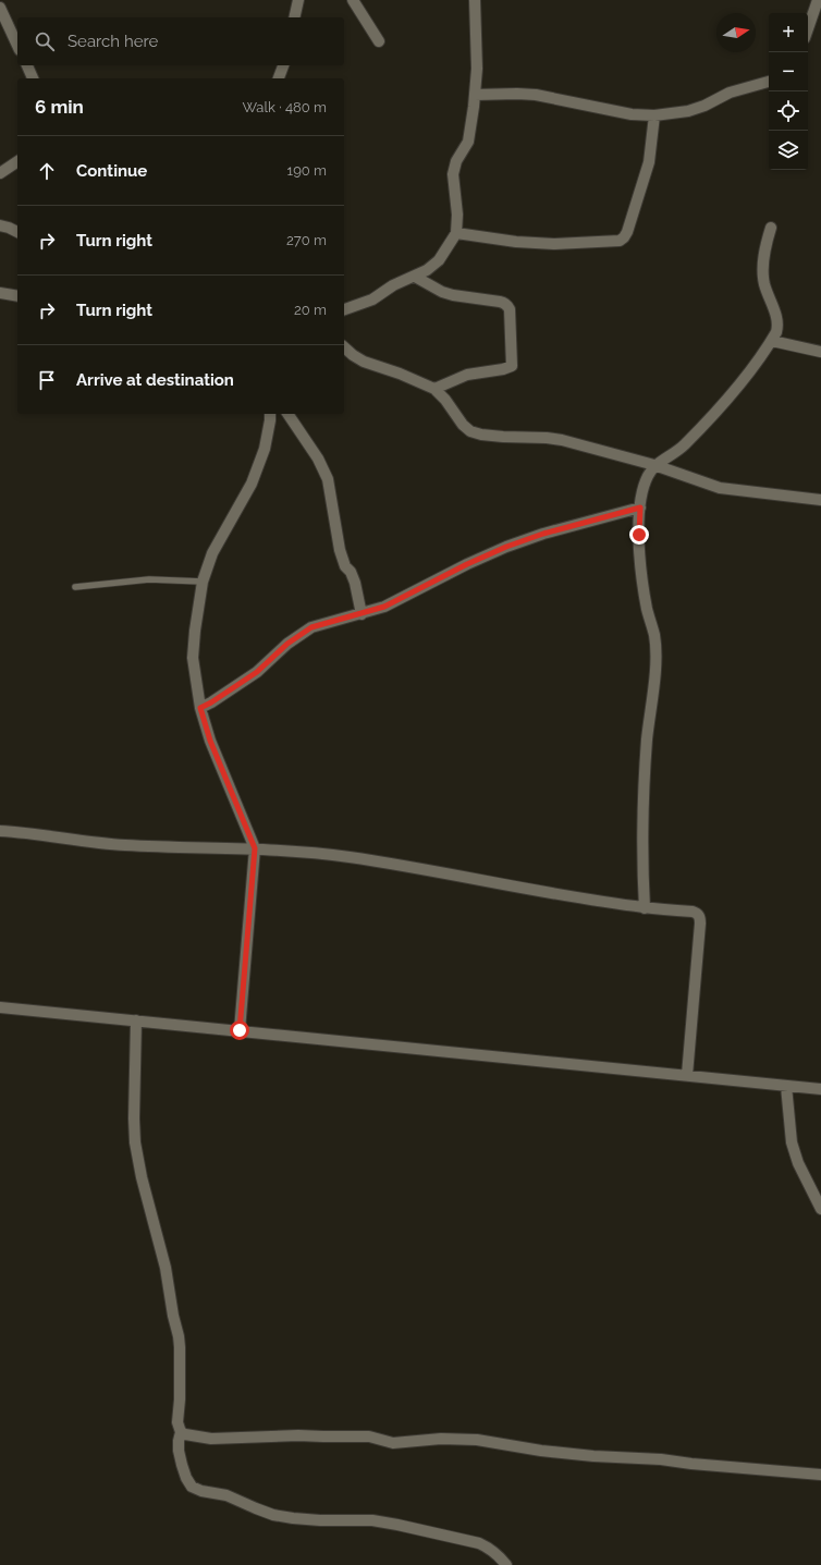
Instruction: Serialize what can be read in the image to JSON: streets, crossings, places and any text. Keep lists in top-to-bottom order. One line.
{"north":"right","page":{"map_buttons":["+","−"],"search":"Search here","heading":["6 min","Walk · 480 m"],"list":[["Continue","190 m"],["Turn right","270 m"],["Turn right","20 m"],"Arrive at destination"]}}
